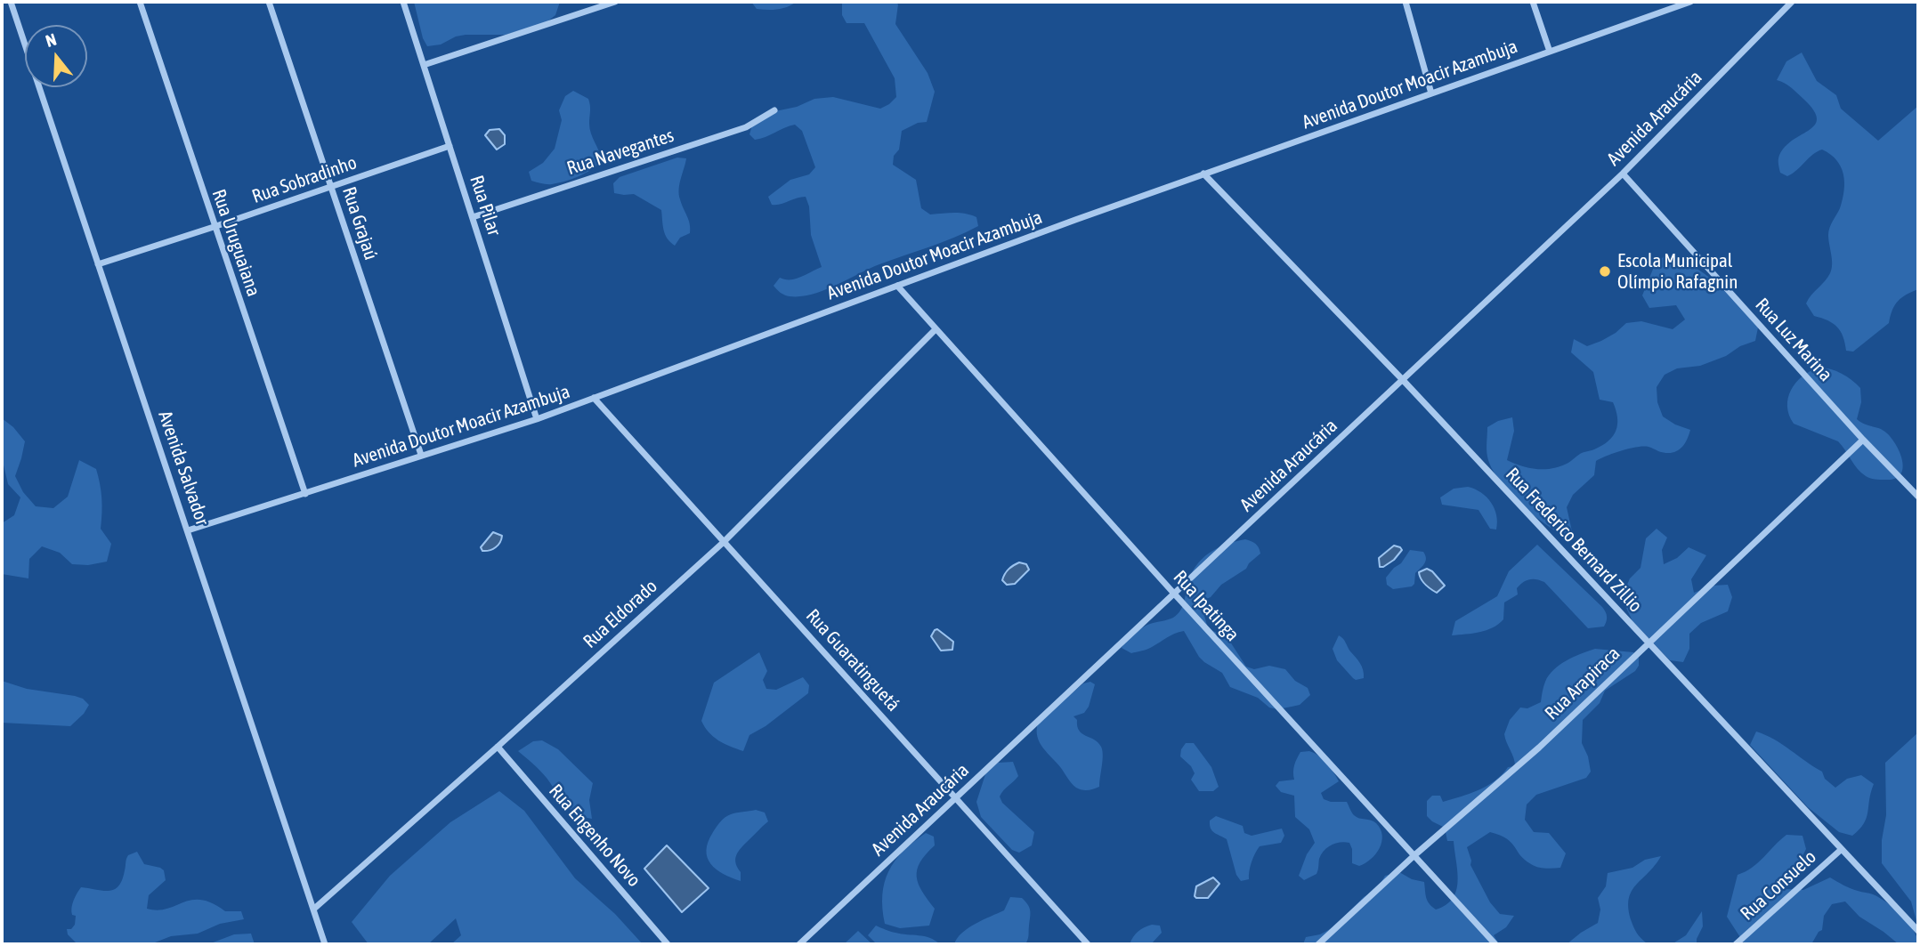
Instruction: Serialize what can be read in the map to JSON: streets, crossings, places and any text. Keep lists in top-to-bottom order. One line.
{"streets":{"street":["Avenida Doutor Moacir Azambuja","Avenida Araucária","Rua Navegantes","Rua Sobradinho","Rua Pilar","Rua Grajaú","Rua Uruguaiana","Rua Luz Marina","Avenida Salvador","Rua Frederico Bernard Zillio","Rua Ipatinga","Rua Eldorado","Rua Guaratinguetá","Rua Arapiraca","Rua Engenho Novo","Rua Consuelo"]},"crossings":[["Avenida Doutor Moacir Azambuja","Rua Pilar"],["Avenida Doutor Moacir Azambuja","Rua Grajaú"],["Avenida Doutor Moacir Azambuja","Rua Uruguaiana"],["Avenida Doutor Moacir Azambuja","Avenida Salvador"],["Avenida Doutor Moacir Azambuja","Rua Frederico Bernard Zillio"],["Avenida Doutor Moacir Azambuja","Rua Ipatinga"],["Avenida Doutor Moacir Azambuja","Rua Guaratinguetá"],["Avenida Araucária","Rua Luz Marina"],["Avenida Araucária","Rua Frederico Bernard Zillio"],["Avenida Araucária","Rua Ipatinga"],["Avenida Araucária","Rua Guaratinguetá"],["Rua Navegantes","Rua Pilar"],["Rua Sobradinho","Rua Pilar"],["Rua Sobradinho","Rua Grajaú"],["Rua Sobradinho","Rua Uruguaiana"],["Rua Sobradinho","Avenida Salvador"],["Rua Luz Marina","Rua Arapiraca"],["Avenida Salvador","Rua Eldorado"],["Rua Frederico Bernard Zillio","Rua Arapiraca"],["Rua Frederico Bernard Zillio","Rua Consuelo"],["Rua Ipatinga","Rua Eldorado"],["Rua Ipatinga","Rua Arapiraca"],["Rua Eldorado","Rua Guaratinguetá"],["Rua Eldorado","Rua Engenho Novo"]],"places":["Escola Municipal Olímpio Rafagnin"],"north":"top"}
